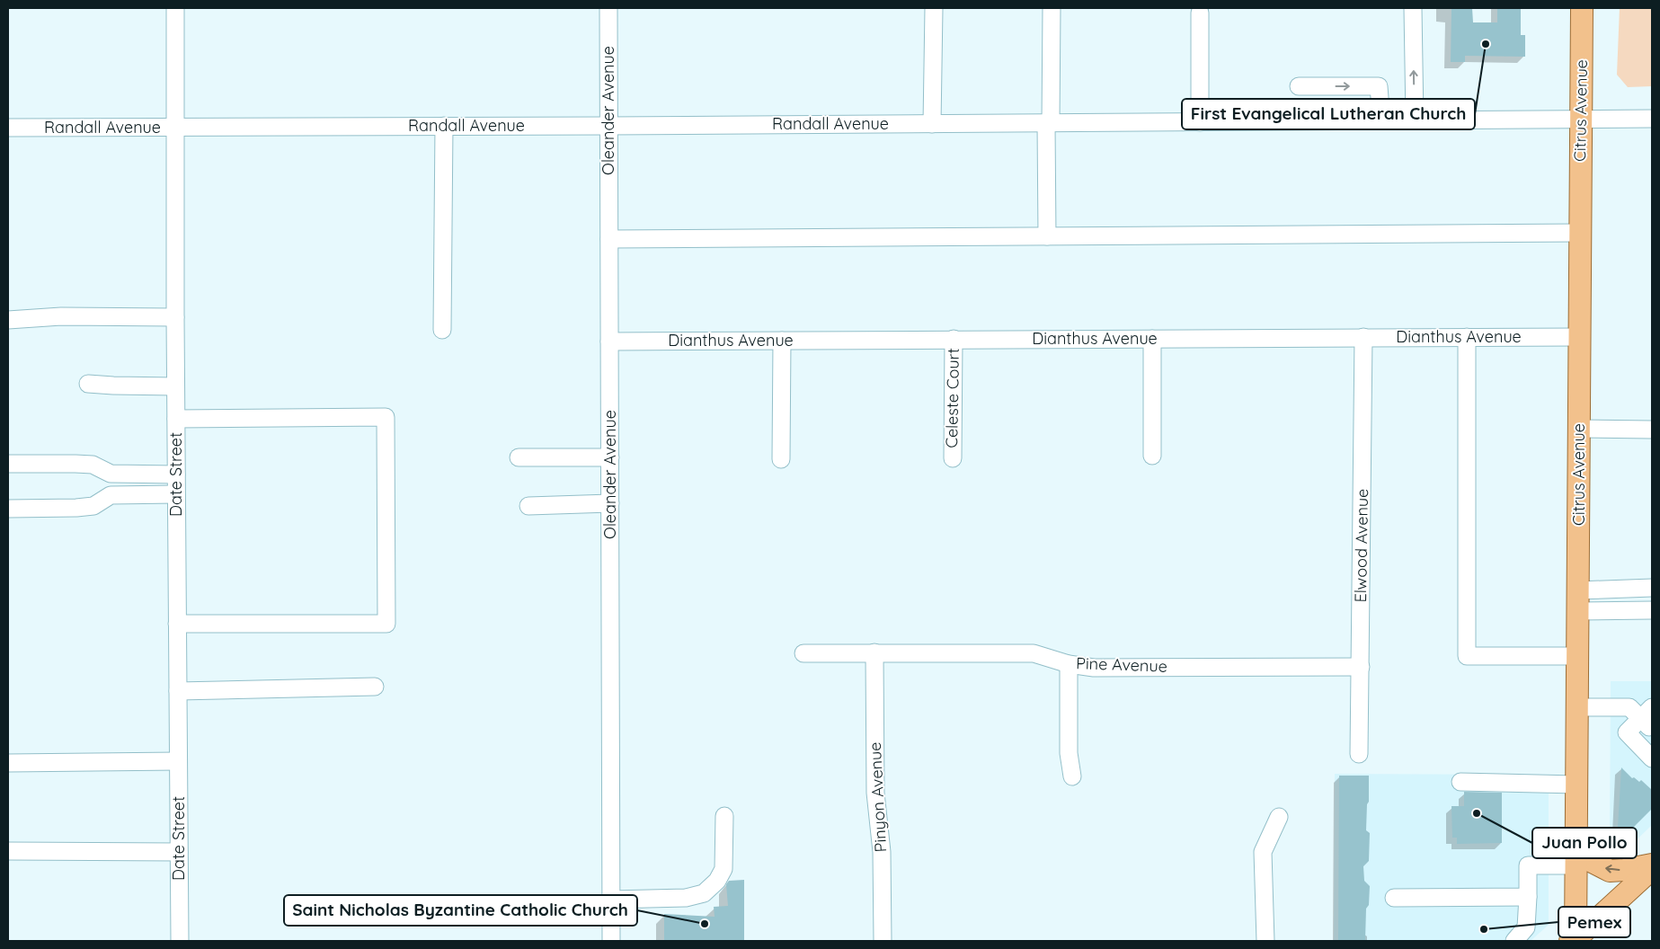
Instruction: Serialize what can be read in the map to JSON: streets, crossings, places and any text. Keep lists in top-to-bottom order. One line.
{"streets":{"main road":["Citrus Avenue"],"street":["Oleander Avenue","Randall Avenue","Dianthus Avenue","Celeste Court","Date Street","Elwood Avenue","Pine Avenue","Pinyon Avenue"]},"crossings":[["Oleander Avenue","Randall Avenue"],["Oleander Avenue","Dianthus Avenue"],["Citrus Avenue","Randall Avenue"],["Citrus Avenue","Dianthus Avenue"],["Randall Avenue","Date Street"],["Dianthus Avenue","Celeste Court"],["Dianthus Avenue","Elwood Avenue"],["Elwood Avenue","Pine Avenue"],["Pine Avenue","Pinyon Avenue"]],"places":["First Evangelical Lutheran Church","Juan Pollo","Saint Nicholas Byzantine Catholic Church","Pemex"]}
